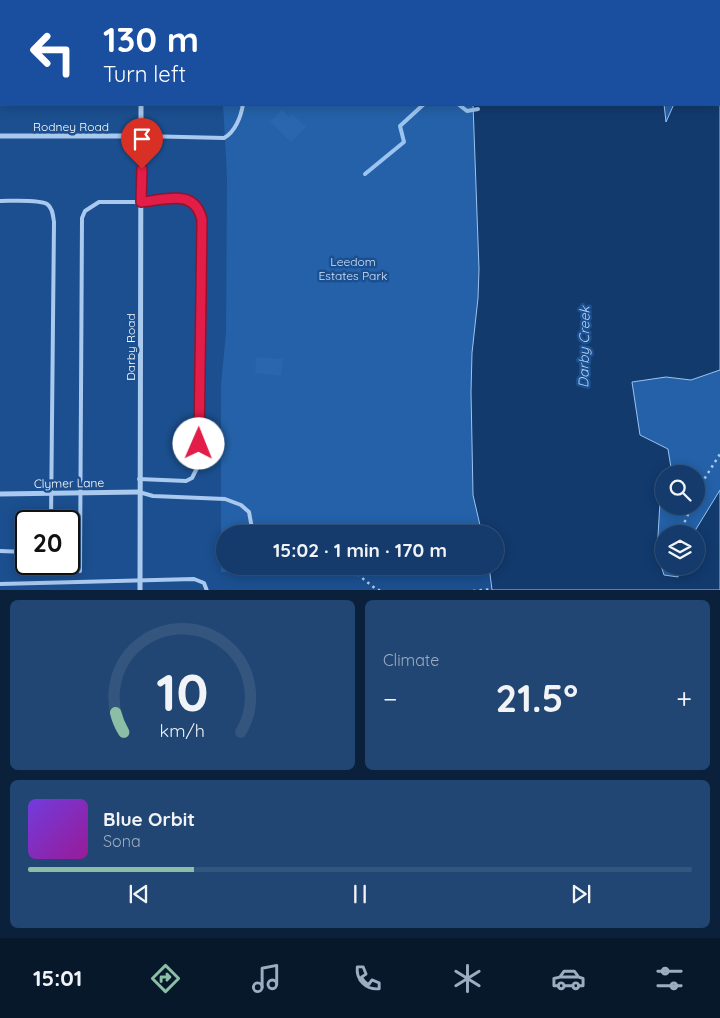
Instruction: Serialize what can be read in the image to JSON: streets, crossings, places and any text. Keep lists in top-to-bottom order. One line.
{"streets":{"street":["Rodney Road","Darby Road","Clymer Lane"]},"crossings":[["Rodney Road","Darby Road"],["Darby Road","Clymer Lane"]],"water":["Darby Creek"],"parks":["Leedom Estates Park"],"page":{"turn":["130 m","Turn left"],"limit":"20","trip":"15:02 · 1 min · 170 m","tile":"Climate","heat":["−","21.5°","+"],"song":["Blue Orbit","Sona"],"tabs":"15:01","gauge":["10","km/h"]}}
